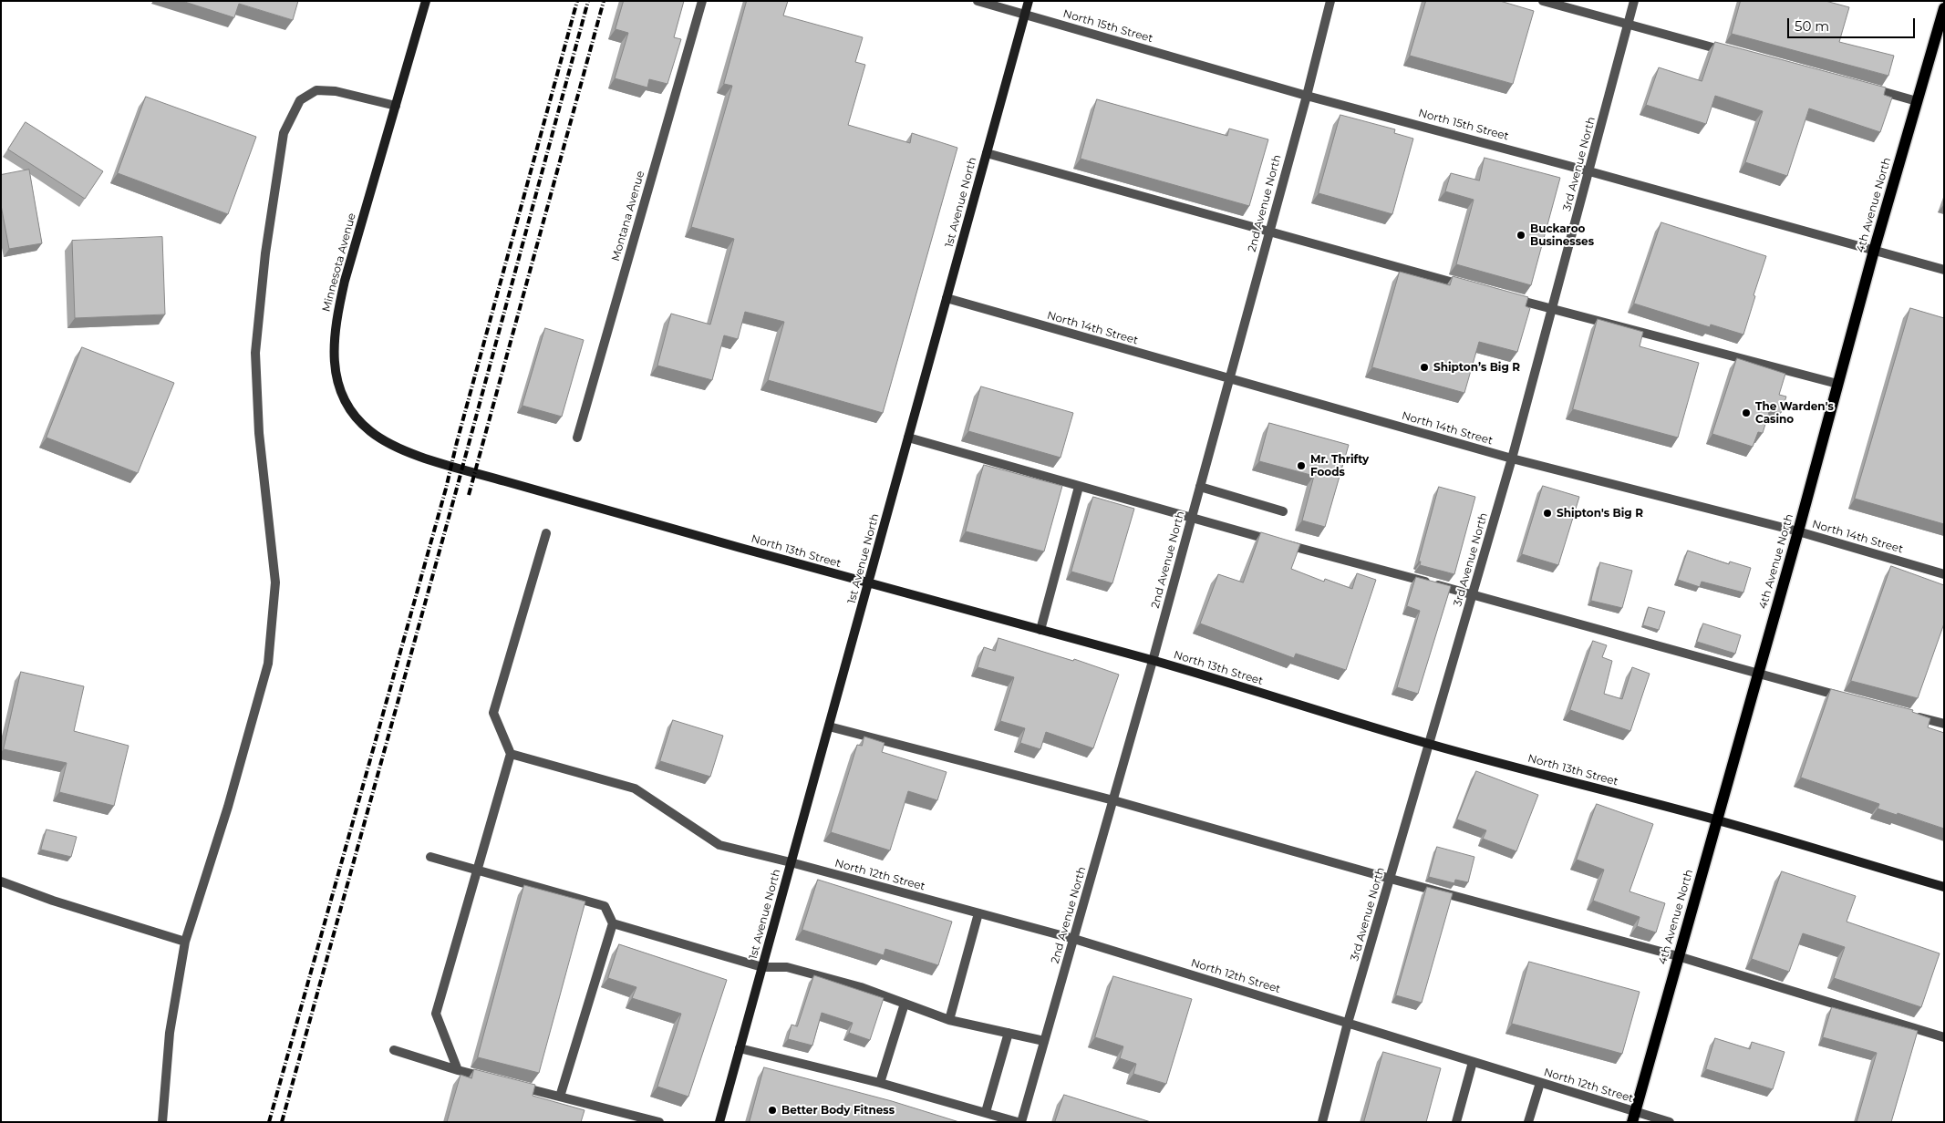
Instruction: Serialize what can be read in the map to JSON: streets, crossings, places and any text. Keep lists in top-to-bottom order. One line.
{"streets":{"main road":["4th Avenue North"],"street":["North 15th Street","3rd Avenue North","1st Avenue North","2nd Avenue North","Montana Avenue","Minnesota Avenue","North 14th Street","North 13th Street","North 12th Street"]},"crossings":[["North 15th Street","3rd Avenue North"],["North 15th Street","1st Avenue North"],["North 15th Street","2nd Avenue North"],["North 15th Street","4th Avenue North"],["3rd Avenue North","North 14th Street"],["3rd Avenue North","North 13th Street"],["3rd Avenue North","North 12th Street"],["1st Avenue North","North 14th Street"],["1st Avenue North","North 13th Street"],["1st Avenue North","North 12th Street"],["2nd Avenue North","North 14th Street"],["2nd Avenue North","North 13th Street"],["2nd Avenue North","North 12th Street"],["4th Avenue North","North 14th Street"],["4th Avenue North","North 13th Street"],["4th Avenue North","North 12th Street"],["Minnesota Avenue","North 13th Street"]],"places":["Buckaroo Businesses","Shipton’s Big R","The Warden's Casino","Mr. Thrifty Foods","Shipton's Big R","Better Body Fitness"],"scale_bar":"50 m"}
